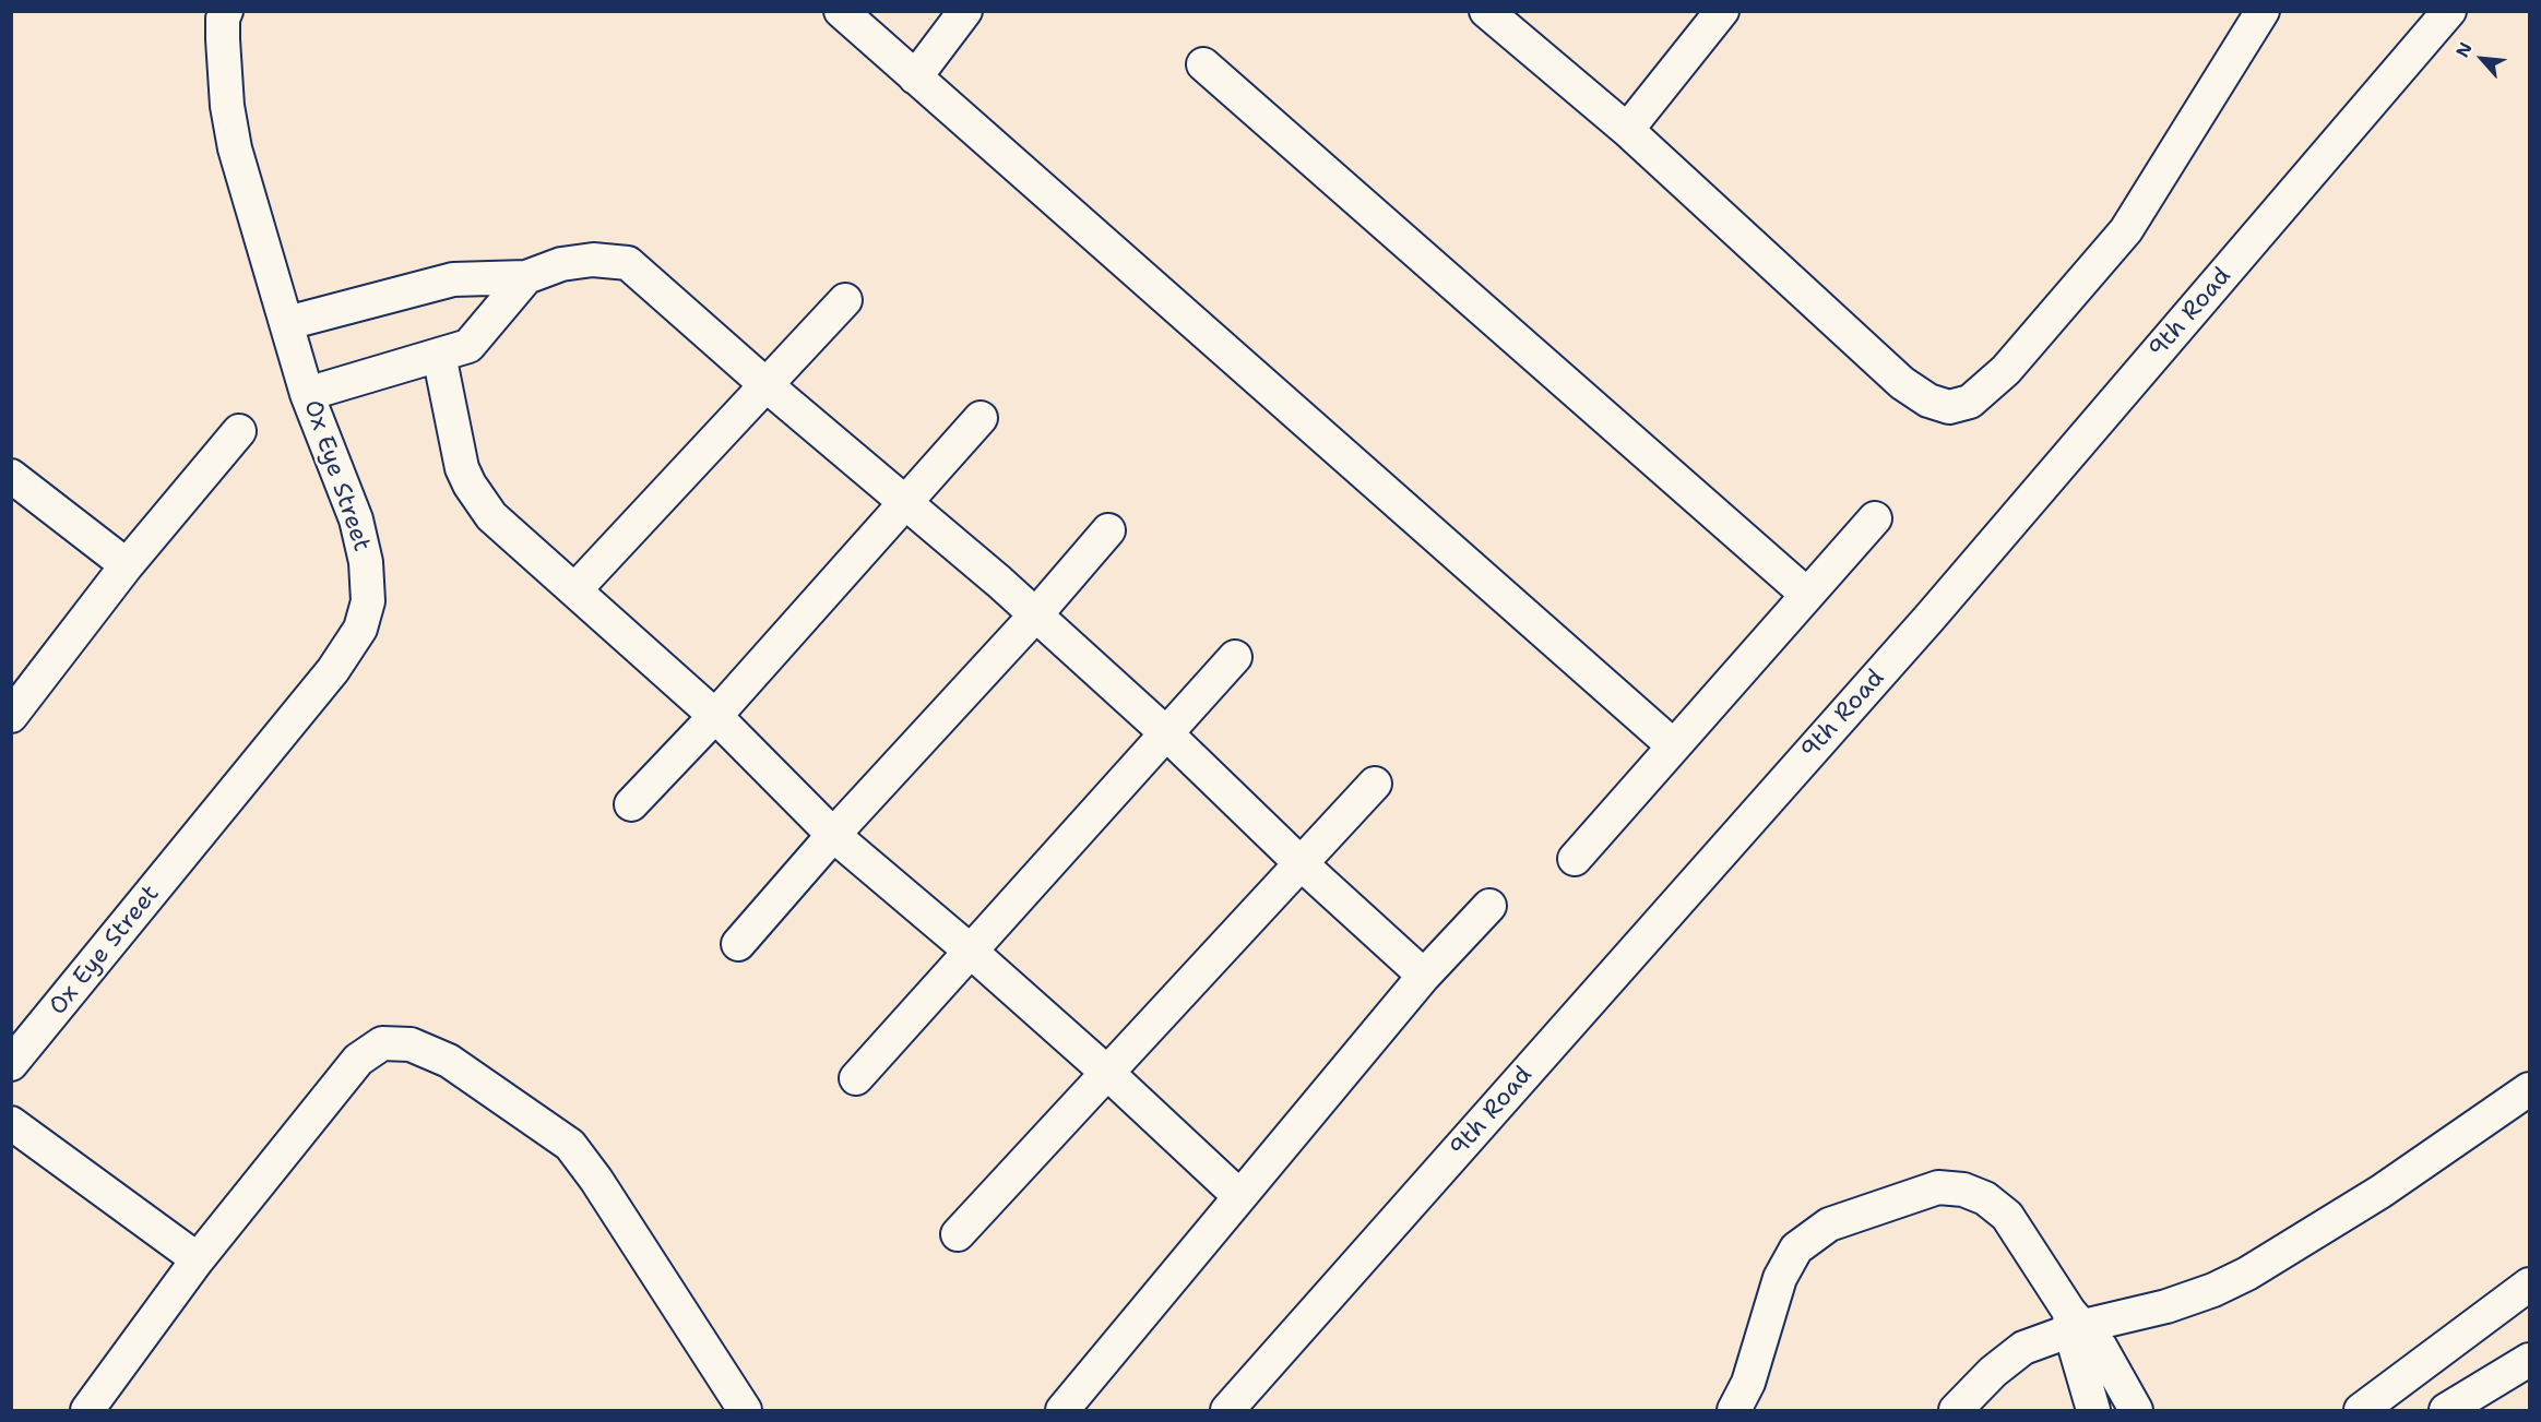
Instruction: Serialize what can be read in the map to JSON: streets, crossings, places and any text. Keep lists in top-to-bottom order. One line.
{"streets":{"street":["9th Road","Ox Eye Street"]},"north":"top left"}
